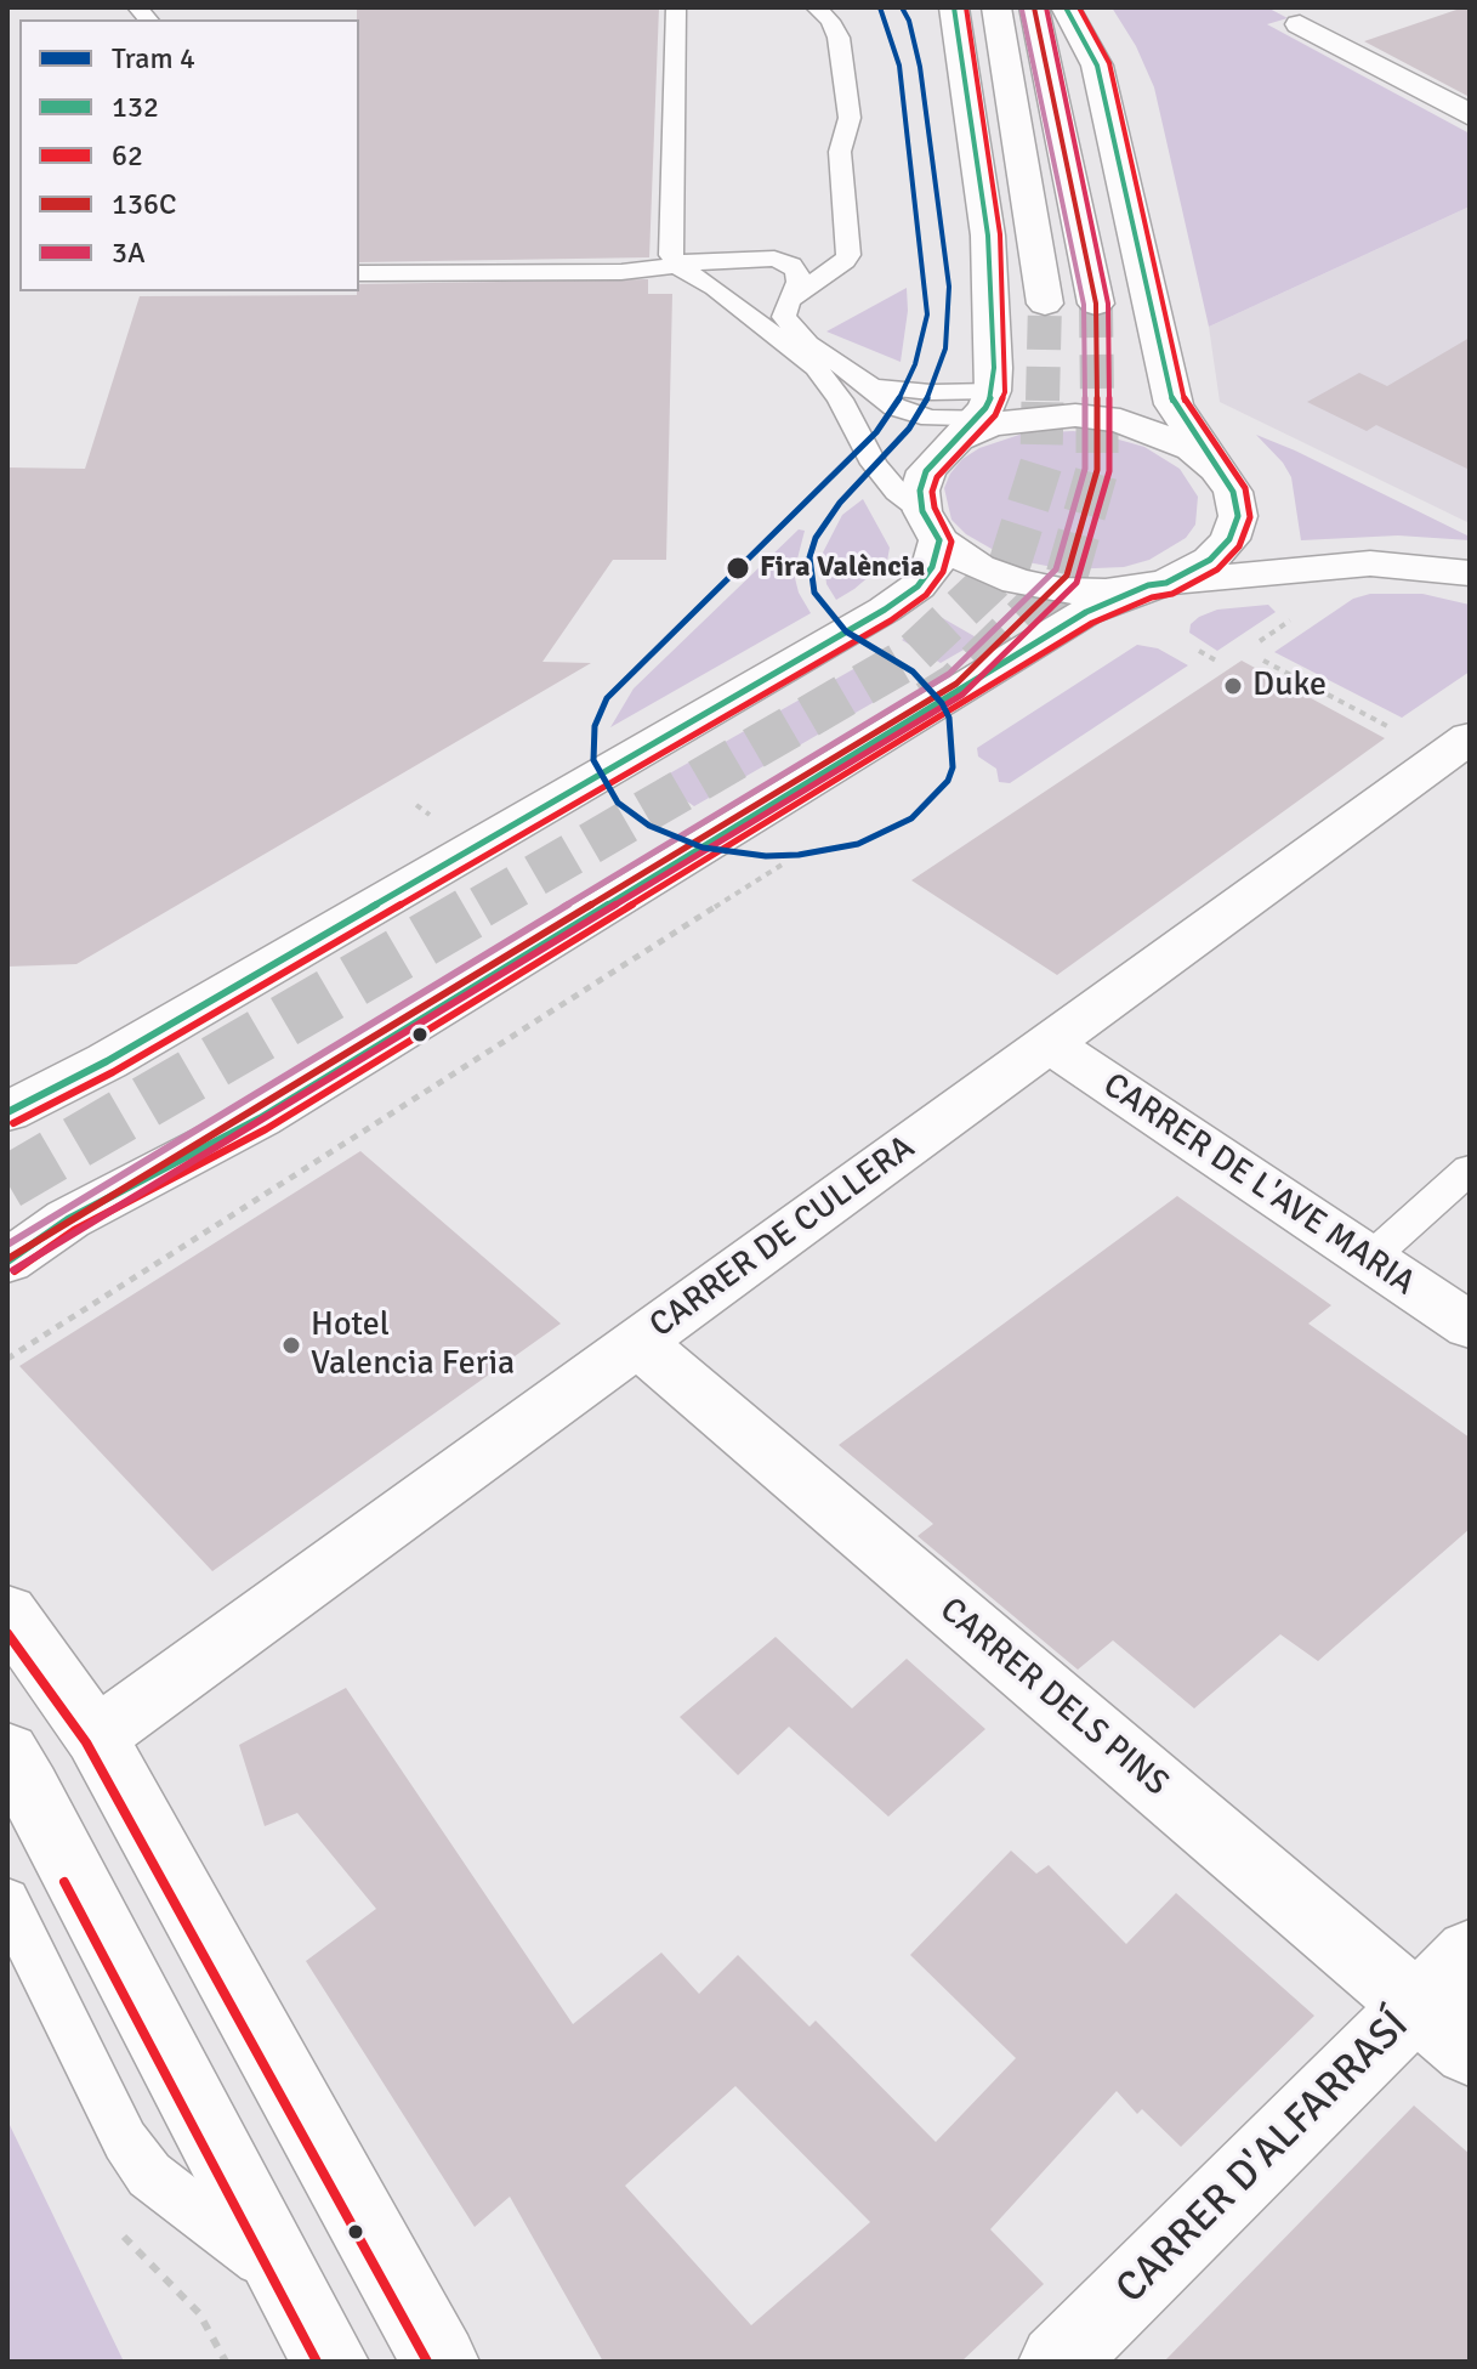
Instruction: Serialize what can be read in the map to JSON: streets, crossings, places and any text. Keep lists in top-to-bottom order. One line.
{"streets":{"street":["CARRER DE L'AVE MARIA","CARRER DE CULLERA","CARRER DELS PINS","CARRER D'ALFARRASÍ"]},"crossings":[["CARRER DE L'AVE MARIA","CARRER DE CULLERA"],["CARRER DE CULLERA","CARRER DELS PINS"],["CARRER DELS PINS","CARRER D'ALFARRASÍ"]],"places":["Fira València","Duke","Hotel Valencia Feria"],"lines":["tram line 4","transit line 132","transit line 62","transit line 136C","transit line 3A"],"legend":["Tram 4","132","62","136C","3A"]}
